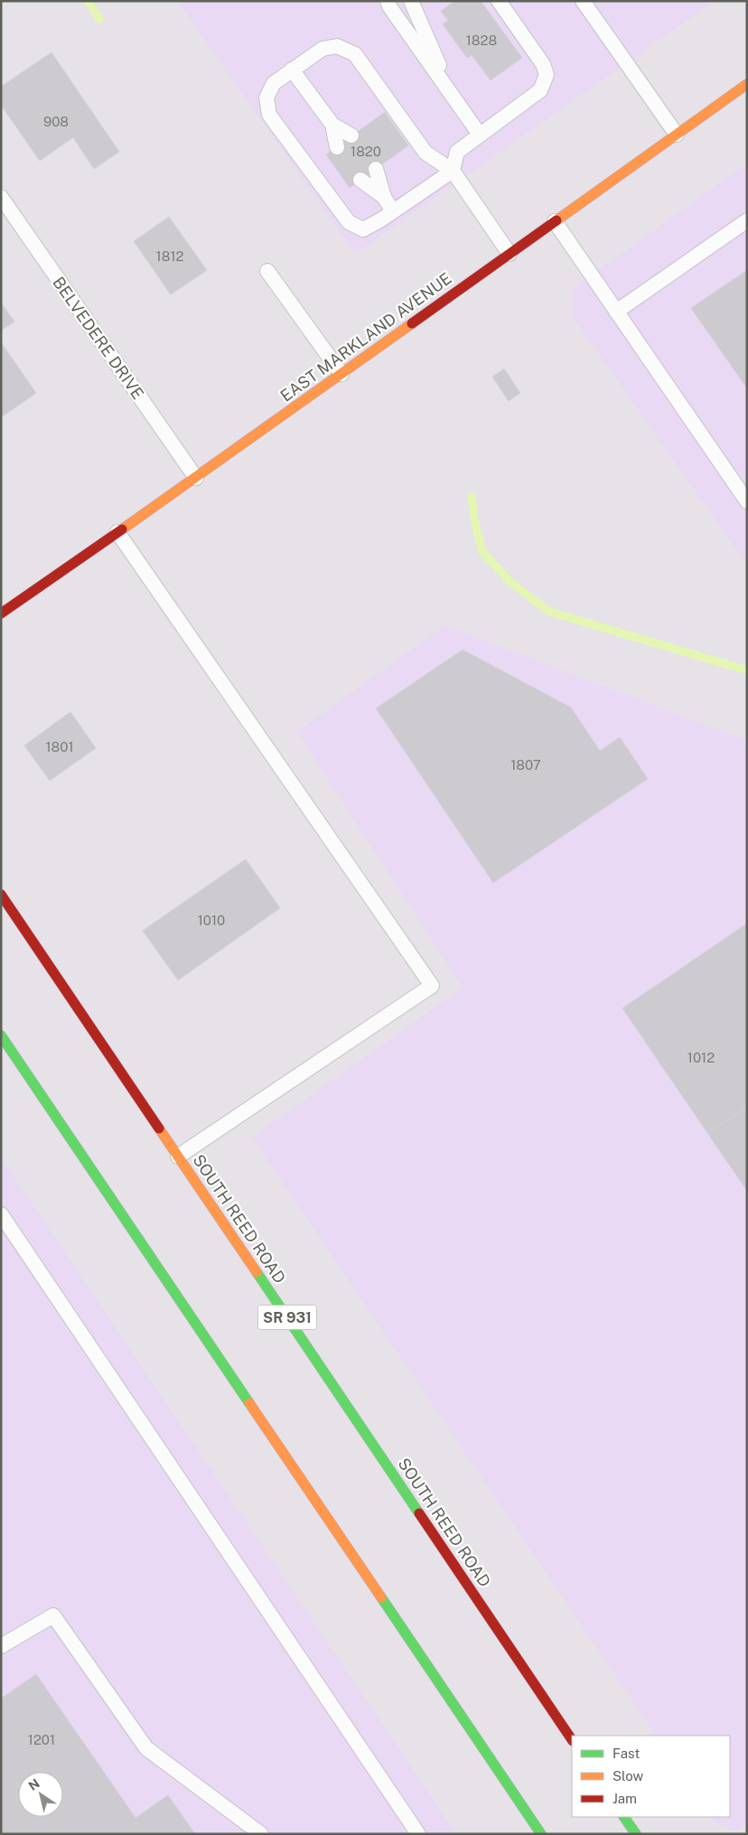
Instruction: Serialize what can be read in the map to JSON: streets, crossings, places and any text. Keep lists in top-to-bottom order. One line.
{"streets":{"main road":["EAST MARKLAND AVENUE","SOUTH REED ROAD","SR 931"],"lane":["BELVEDERE DRIVE"]},"crossings":[["EAST MARKLAND AVENUE","BELVEDERE DRIVE"]],"house_numbers":["1828","908","1820","1812","1801","1807","1010","1012","1201"],"legend":["Fast","Slow","Jam"],"north":"top left"}
